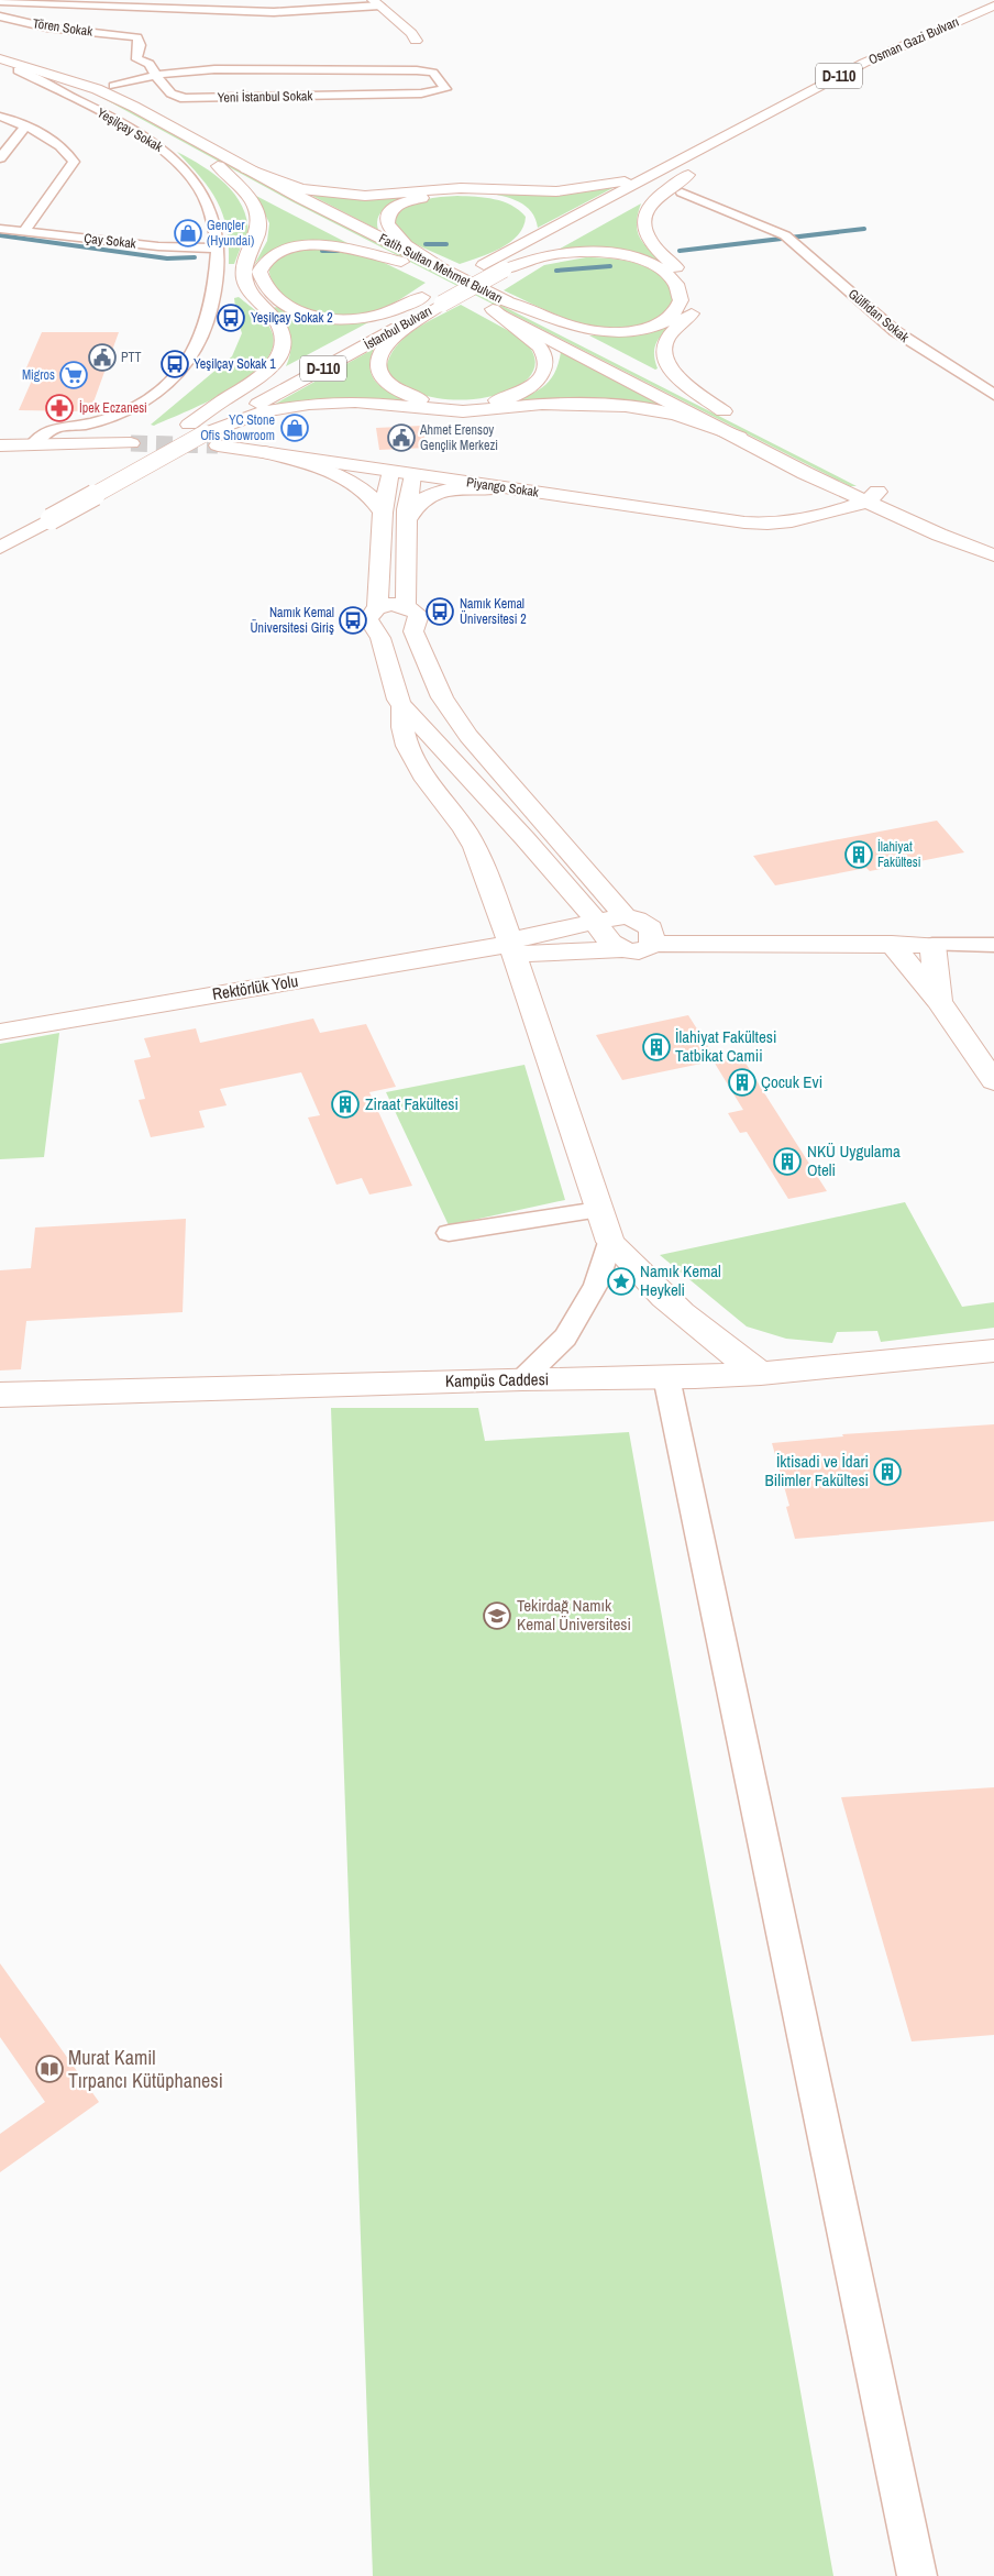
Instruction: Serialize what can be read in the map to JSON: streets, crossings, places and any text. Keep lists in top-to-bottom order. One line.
{"streets":{"main road":["Osman Gazi Bulvarı","D-110","Fatih Sultan Mehmet Bulvarı","İstanbul Bulvarı","Piyango Sokak","Rektörlük Yolu","Kampüs Caddesi"],"street":["Tören Sokak","Yeni İstanbul Sokak","Yeşilçay Sokak","Çay Sokak","Gülfidan Sokak"]},"crossings":[["Osman Gazi Bulvarı","İstanbul Bulvarı"],["Yeşilçay Sokak","Çay Sokak"],["Yeşilçay Sokak","Fatih Sultan Mehmet Bulvarı"],["Fatih Sultan Mehmet Bulvarı","Piyango Sokak"]],"places":{"shop":["Gençler (Hyundai)","YC Stone Ofis Showroom"],"bus stop":["Yeşilçay Sokak 2","Yeşilçay Sokak 1","Namık Kemal Üniversitesi 2","Namık Kemal Üniversitesi Giriş"],"public building":["PTT","Ahmet Erensoy Gençlik Merkezi"],"supermarket":["Migros"],"pharmacy":["İpek Eczanesi"],"building":["İlahiyat Fakültesi","İlahiyat Fakültesi Tatbikat Camii","Çocuk Evi","Ziraat Fakültesi","NKÜ Uygulama Oteli","İktisadi ve İdari Bilimler Fakültesi"],"place":["Namık Kemal Heykeli"],"school or university":["Tekirdağ Namık Kemal Üniversitesi"],"library":["Murat Kamil Tırpancı Kütüphanesi"]}}
